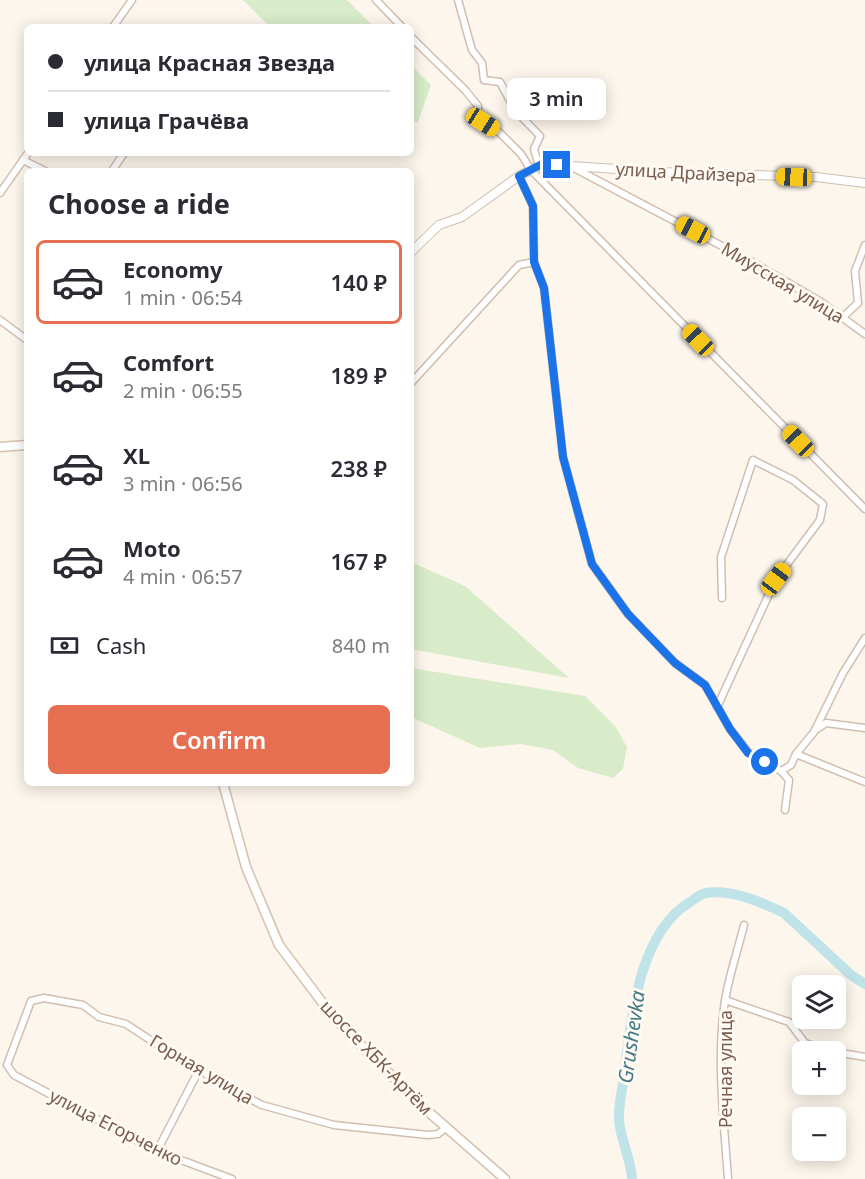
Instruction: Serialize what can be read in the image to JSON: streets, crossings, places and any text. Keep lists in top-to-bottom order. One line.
{"streets":{"main road":["шоссе ХБК-Артём"],"street":["улица Драйзера","Миусская улица","Горная улица","Речная улица","улица Егорченко"]},"crossings":[["улица Драйзера","Миусская улица"],["шоссе ХБК-Артём","Горная улица"],["Горная улица","улица Егорченко"]],"water":["Grushevka"],"page":{"banner":["улица Красная Звезда","улица Грачёва"],"bubble":"3 min","heading":"Choose a ride","list":[{"name":"Economy","note":"1 min · 06:54","value":"140 ₽"},{"name":"Comfort","note":"2 min · 06:55","value":"189 ₽"},{"name":"XL","note":"3 min · 06:56","value":"238 ₽"},{"name":"Moto","note":"4 min · 06:57","value":"167 ₽"}],"pay":["Cash","840 m"],"buttons":"Confirm","map_buttons":["+","−"]}}
